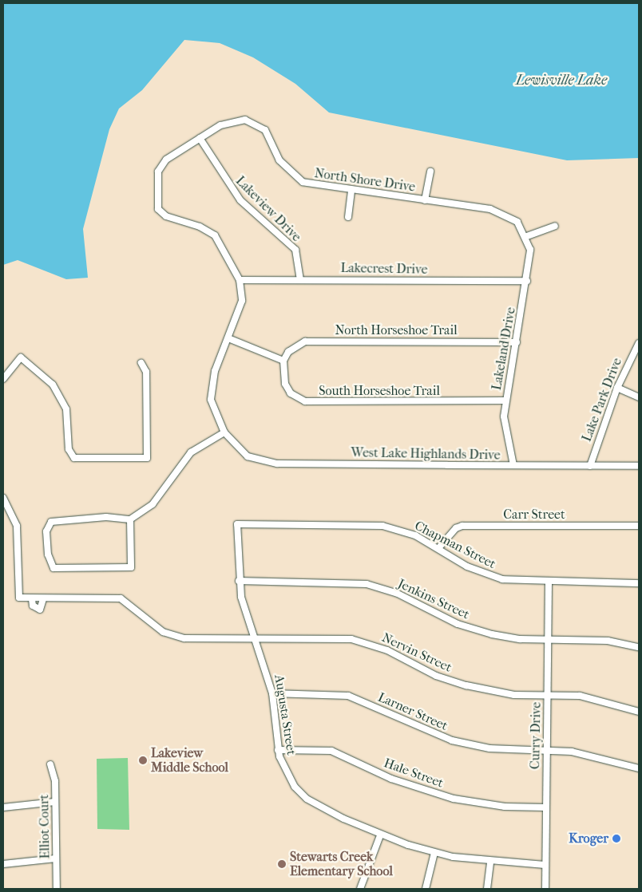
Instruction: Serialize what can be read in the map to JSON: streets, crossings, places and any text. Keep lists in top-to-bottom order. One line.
{"streets":{"street":["North Shore Drive","Lakeview Drive","Lakecrest Drive","North Horseshoe Trail","Lakeland Drive","South Horseshoe Trail","Lake Park Drive","West Lake Highlands Drive","Carr Street","Chapman Street","Jenkins Street","Nervin Street","Larner Street","Augusta Street","Curry Drive","Hale Street","Elliot Court"]},"crossings":[["North Shore Drive","Lakeview Drive"],["North Shore Drive","Lakecrest Drive"],["North Shore Drive","Lakeland Drive"],["North Shore Drive","West Lake Highlands Drive"],["Lakeview Drive","Lakecrest Drive"],["Lakecrest Drive","Lakeland Drive"],["Lakecrest Drive","West Lake Highlands Drive"],["North Horseshoe Trail","Lakeland Drive"],["North Horseshoe Trail","South Horseshoe Trail"],["Lakeland Drive","South Horseshoe Trail"],["Lakeland Drive","West Lake Highlands Drive"],["Lake Park Drive","West Lake Highlands Drive"],["Carr Street","Chapman Street"],["Chapman Street","Augusta Street"],["Chapman Street","Curry Drive"],["Jenkins Street","Augusta Street"],["Jenkins Street","Curry Drive"],["Nervin Street","Augusta Street"],["Nervin Street","Curry Drive"],["Larner Street","Augusta Street"],["Larner Street","Curry Drive"],["Augusta Street","Curry Drive"],["Augusta Street","Hale Street"],["Curry Drive","Hale Street"]],"water":["Lewisville Lake"],"places":["Lakeview Middle School","Kroger","Stewarts Creek Elementary School"]}
